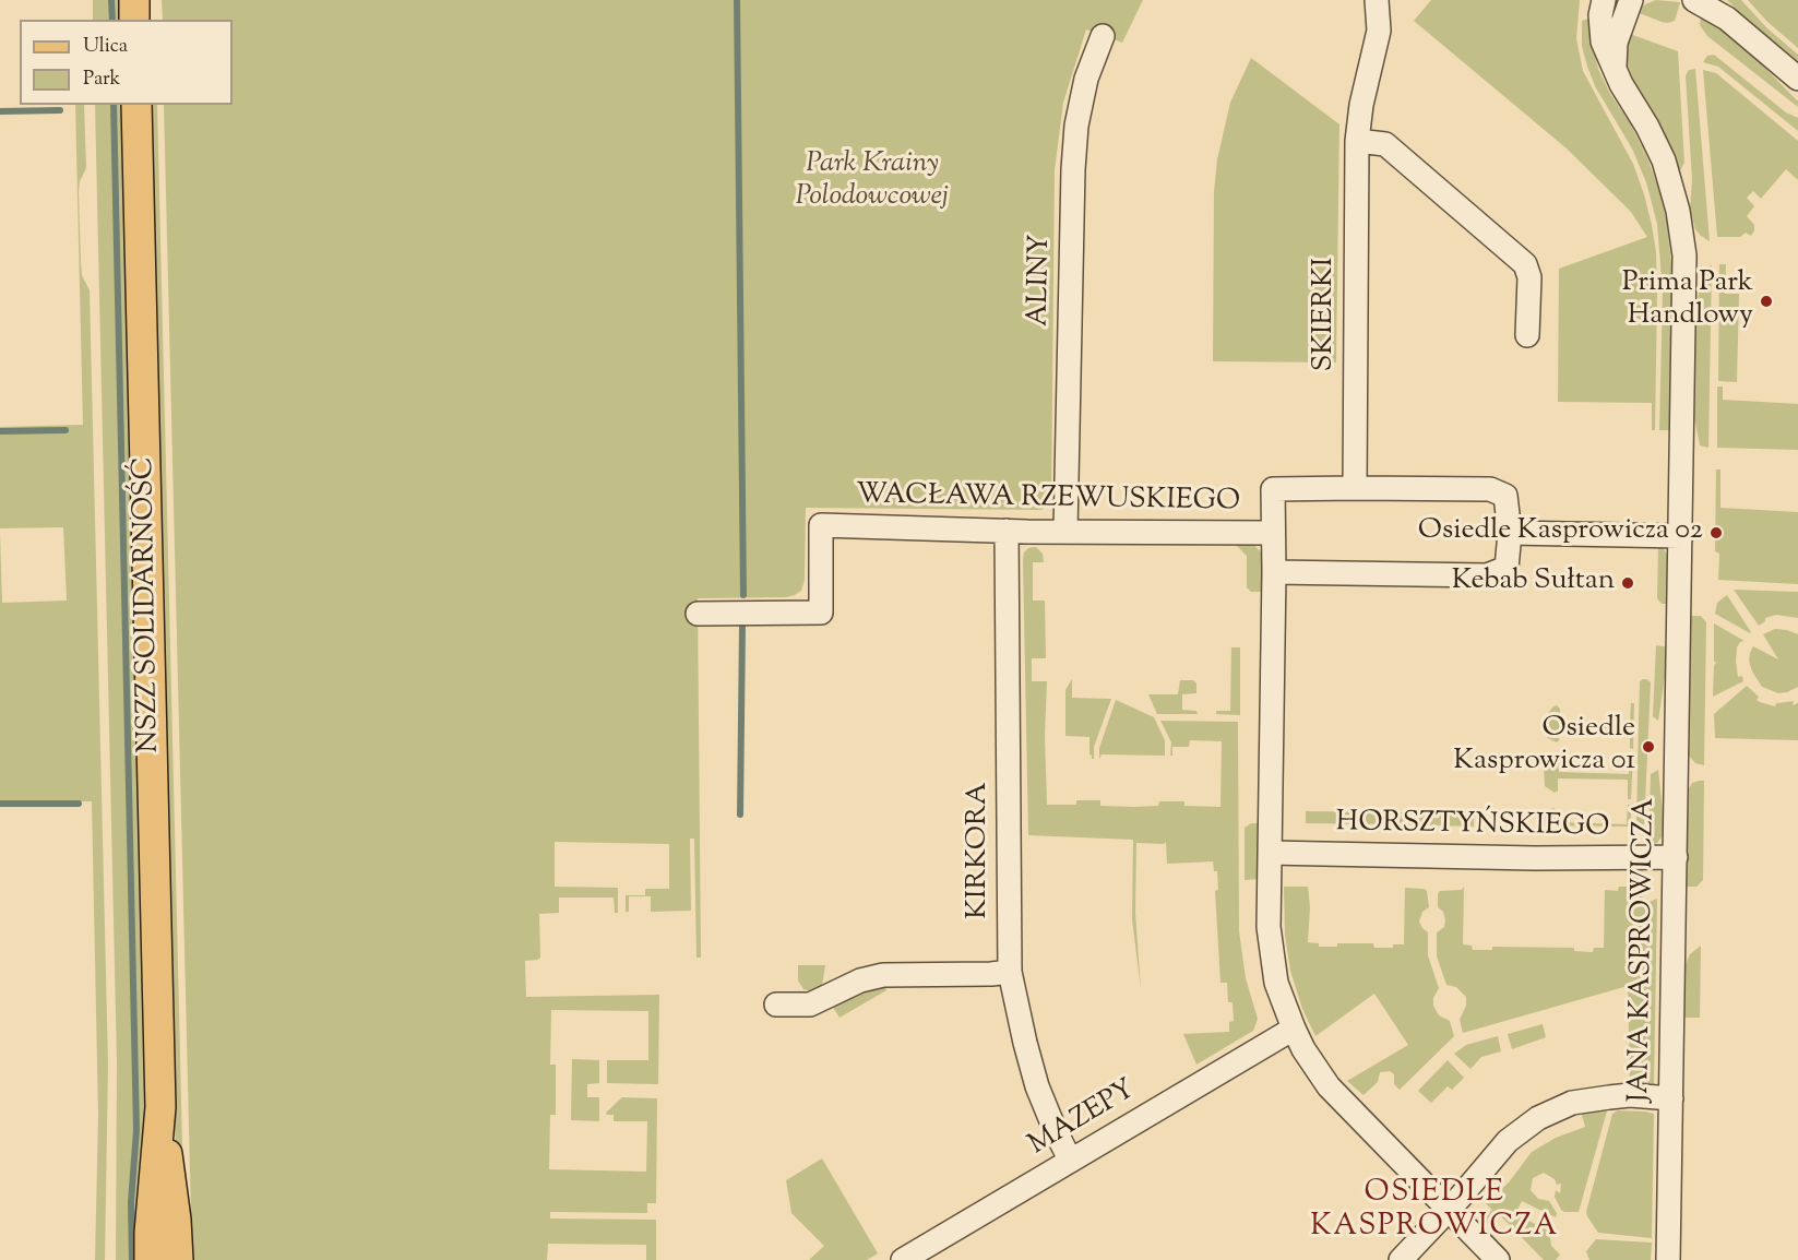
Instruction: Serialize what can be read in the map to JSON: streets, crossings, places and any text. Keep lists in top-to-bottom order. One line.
{"streets":{"main road":["NSZZ SOLIDARNOŚĆ"],"street":["ALINY","SKIERKI","WACŁAWA RZEWUSKIEGO","HORSZTYŃSKIEGO","KIRKORA","JANA KASPROWICZA","MAZEPY"]},"crossings":[["ALINY","WACŁAWA RZEWUSKIEGO"],["SKIERKI","WACŁAWA RZEWUSKIEGO"],["WACŁAWA RZEWUSKIEGO","KIRKORA"],["HORSZTYŃSKIEGO","JANA KASPROWICZA"],["KIRKORA","MAZEPY"]],"districts":["OSIEDLE KASPROWICZA"],"parks":["Park Krainy Polodowcowej"],"places":["Prima Park Handlowy","Osiedle Kasprowicza 02","Kebab Sułtan","Osiedle Kasprowicza 01"],"legend":["Ulica","Park"]}
